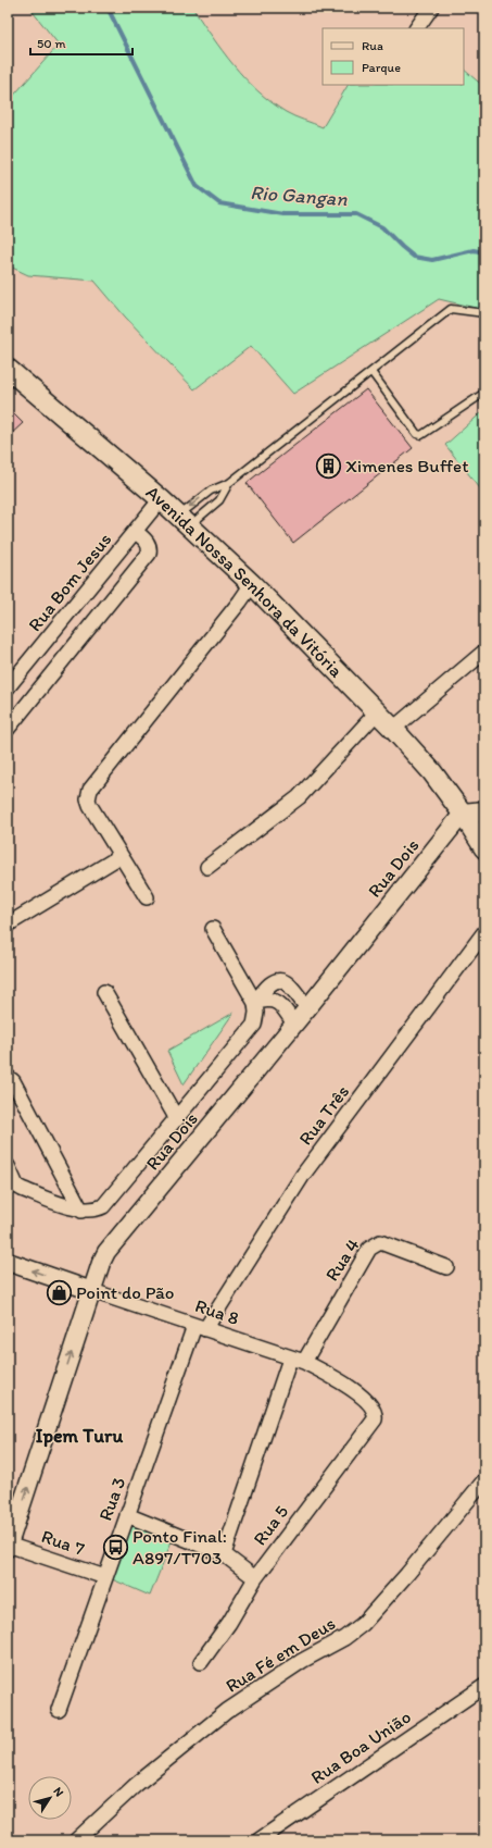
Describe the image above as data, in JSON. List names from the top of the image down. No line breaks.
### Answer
{"streets":{"main road":["Avenida Nossa Senhora da Vitória"],"street":["Rua Bom Jesus","Rua Dois","Rua Três","Rua 4","Rua 8","Rua 3","Rua 5","Rua 7","Rua Fé em Deus","Rua Boa União"]},"crossings":[["Rua Bom Jesus","Avenida Nossa Senhora da Vitória"],["Avenida Nossa Senhora da Vitória","Rua Dois"],["Rua Dois","Rua 8"],["Rua Dois","Rua 7"],["Rua Três","Rua 8"],["Rua Três","Rua 3"],["Rua 4","Rua 8"],["Rua 8","Rua 3"],["Rua 8","Rua 5"],["Rua 3","Rua 7"]],"districts":["Ipem Turu"],"water":["Rio Gangan"],"places":{"building":["Ximenes Buffet"],"shop":["Point do Pão"],"bus stop":["Ponto Final: A897/T703"]},"legend":["Rua","Parque"],"scale_bar":"50 m","north":"top right"}
